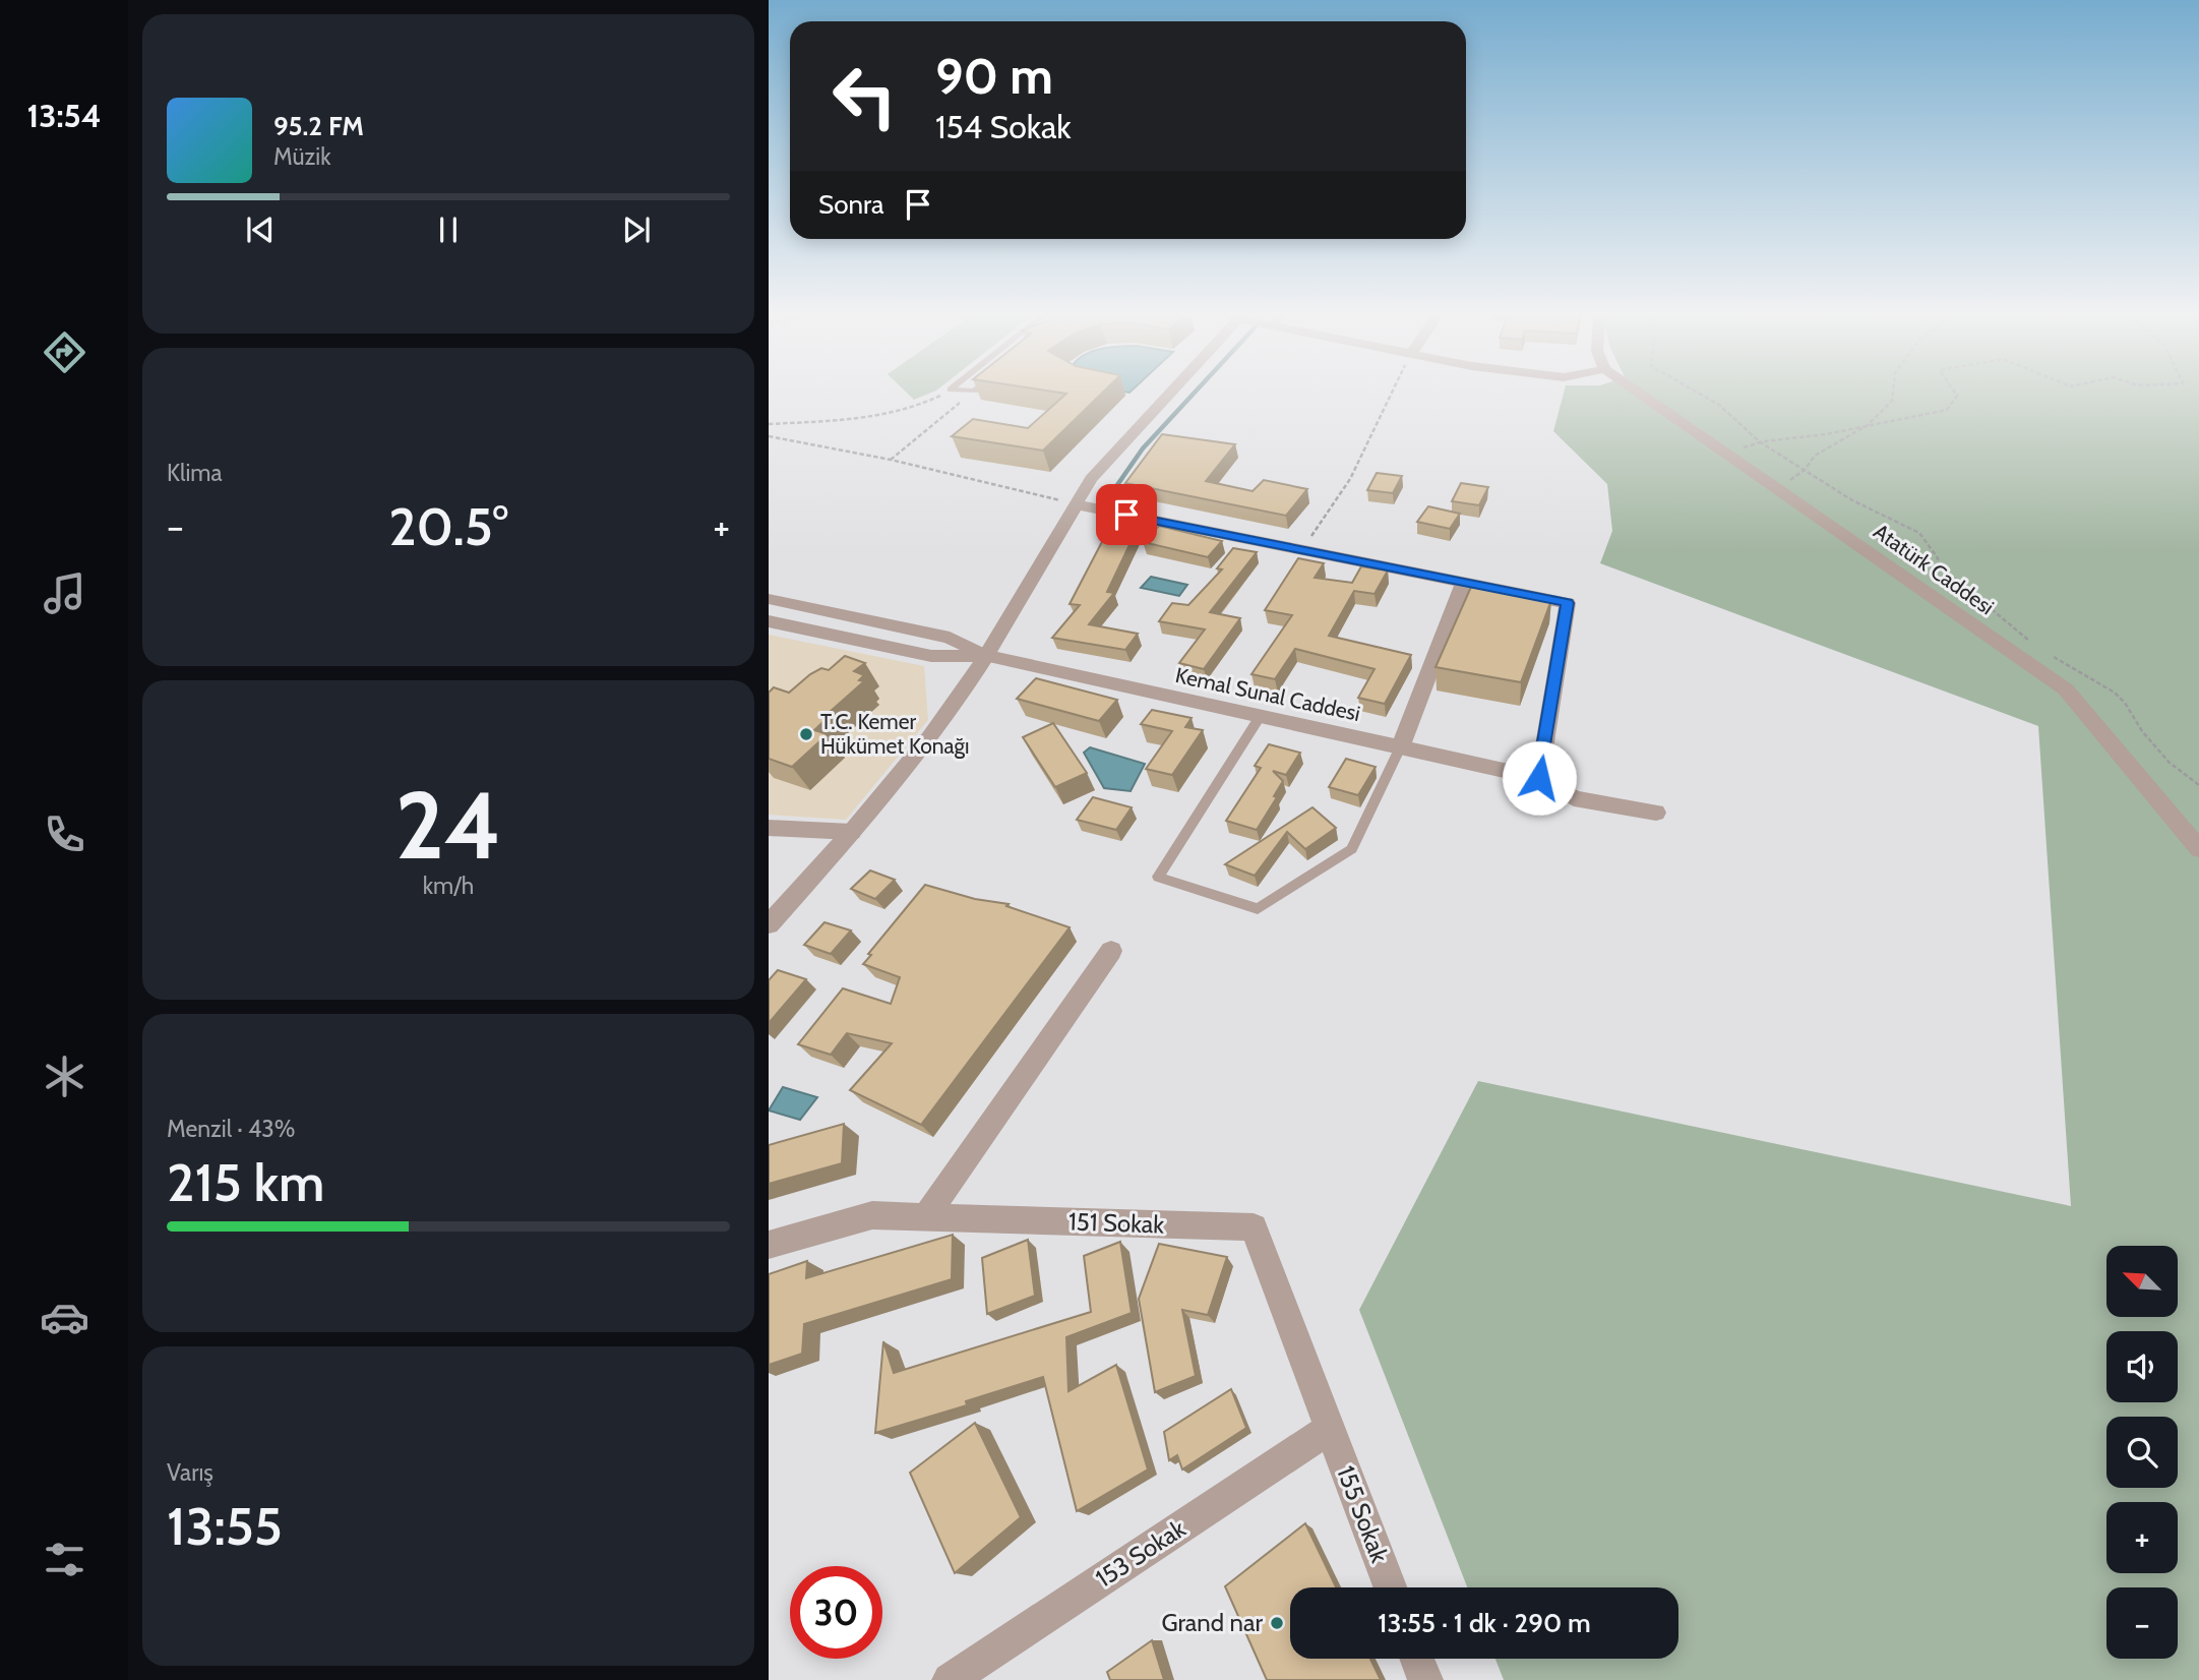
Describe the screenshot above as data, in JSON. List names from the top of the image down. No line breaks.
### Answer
{"streets":{"street":["Atatürk Caddesi","Kemal Sunal Caddesi","151 Sokak","155 Sokak","153 Sokak"]},"crossings":[["151 Sokak","155 Sokak"],["151 Sokak","153 Sokak"],["155 Sokak","153 Sokak"]],"places":["T.C. Kemer Hükümet Konağı","Grand nar"],"north":"top left","page":{"tabs":"13:54","turn":["90 m","154 Sokak"],"song":["95.2 FM","Müzik"],"then":"Sonra","tile":["Klima",["24","km/h"],["Menzil · 43%","215 km"],["Varış","13:55"]],"heat":["−","20.5°","+"],"map_buttons":["+","−"],"limit":"30","trip":"13:55 · 1 dk · 290 m"}}
